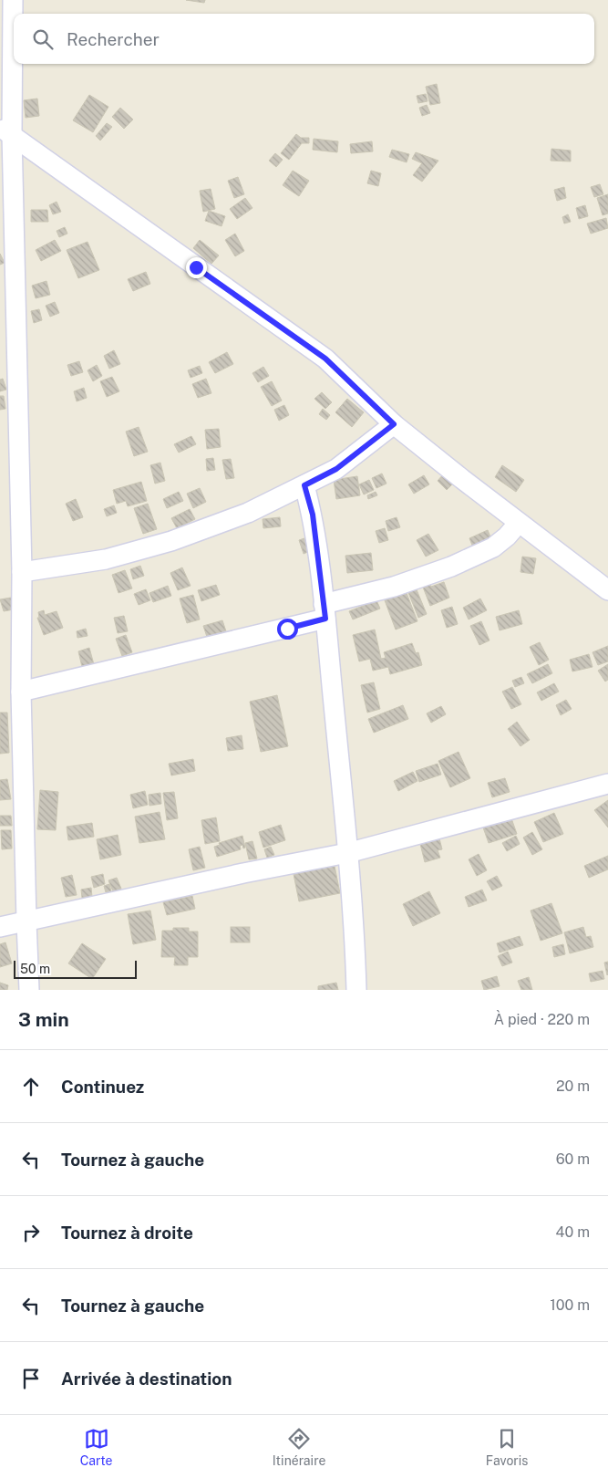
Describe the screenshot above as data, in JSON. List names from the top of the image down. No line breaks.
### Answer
{"scale_bar":"50 m","page":{"search":"Rechercher","scale":"50 m","heading":["3 min","À pied · 220 m"],"list":[["Continuez","20 m"],["Tournez à gauche","60 m"],["Tournez à droite","40 m"],["Tournez à gauche","100 m"],"Arrivée à destination"],"nav":["Carte","Itinéraire","Favoris"]}}
